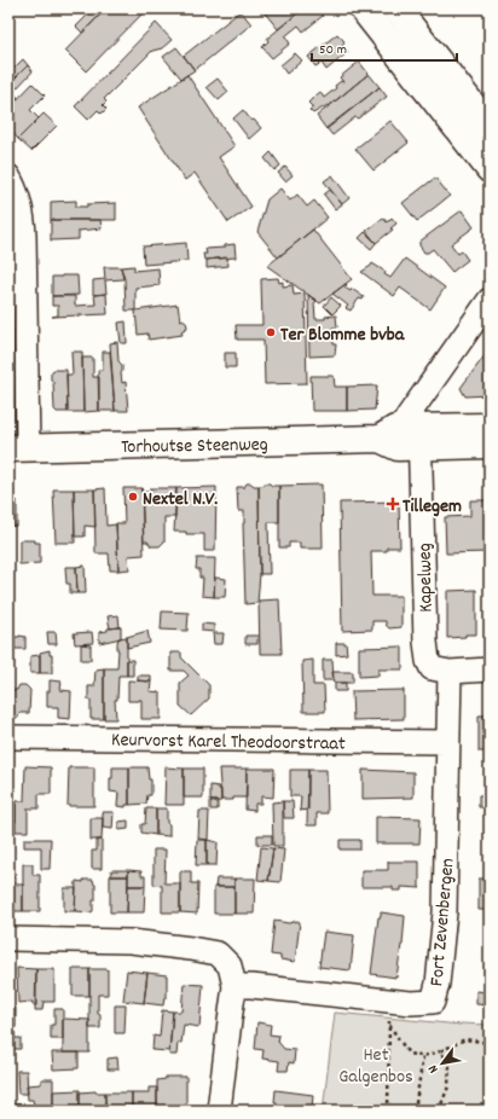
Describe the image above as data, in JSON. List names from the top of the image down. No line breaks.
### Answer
{"streets":{"main road":["Torhoutse Steenweg"],"street":["Kapelweg","Keurvorst Karel Theodoorstraat","Fort Zevenbergen"]},"crossings":[["Torhoutse Steenweg","Kapelweg"],["Kapelweg","Fort Zevenbergen"],["Keurvorst Karel Theodoorstraat","Fort Zevenbergen"]],"parks":["Het Galgenbos"],"places":{"other":["Ter Blomme bvba","Nextel N.V."],"health":["Tillegem"]},"scale_bar":"50 m","north":"bottom left"}
